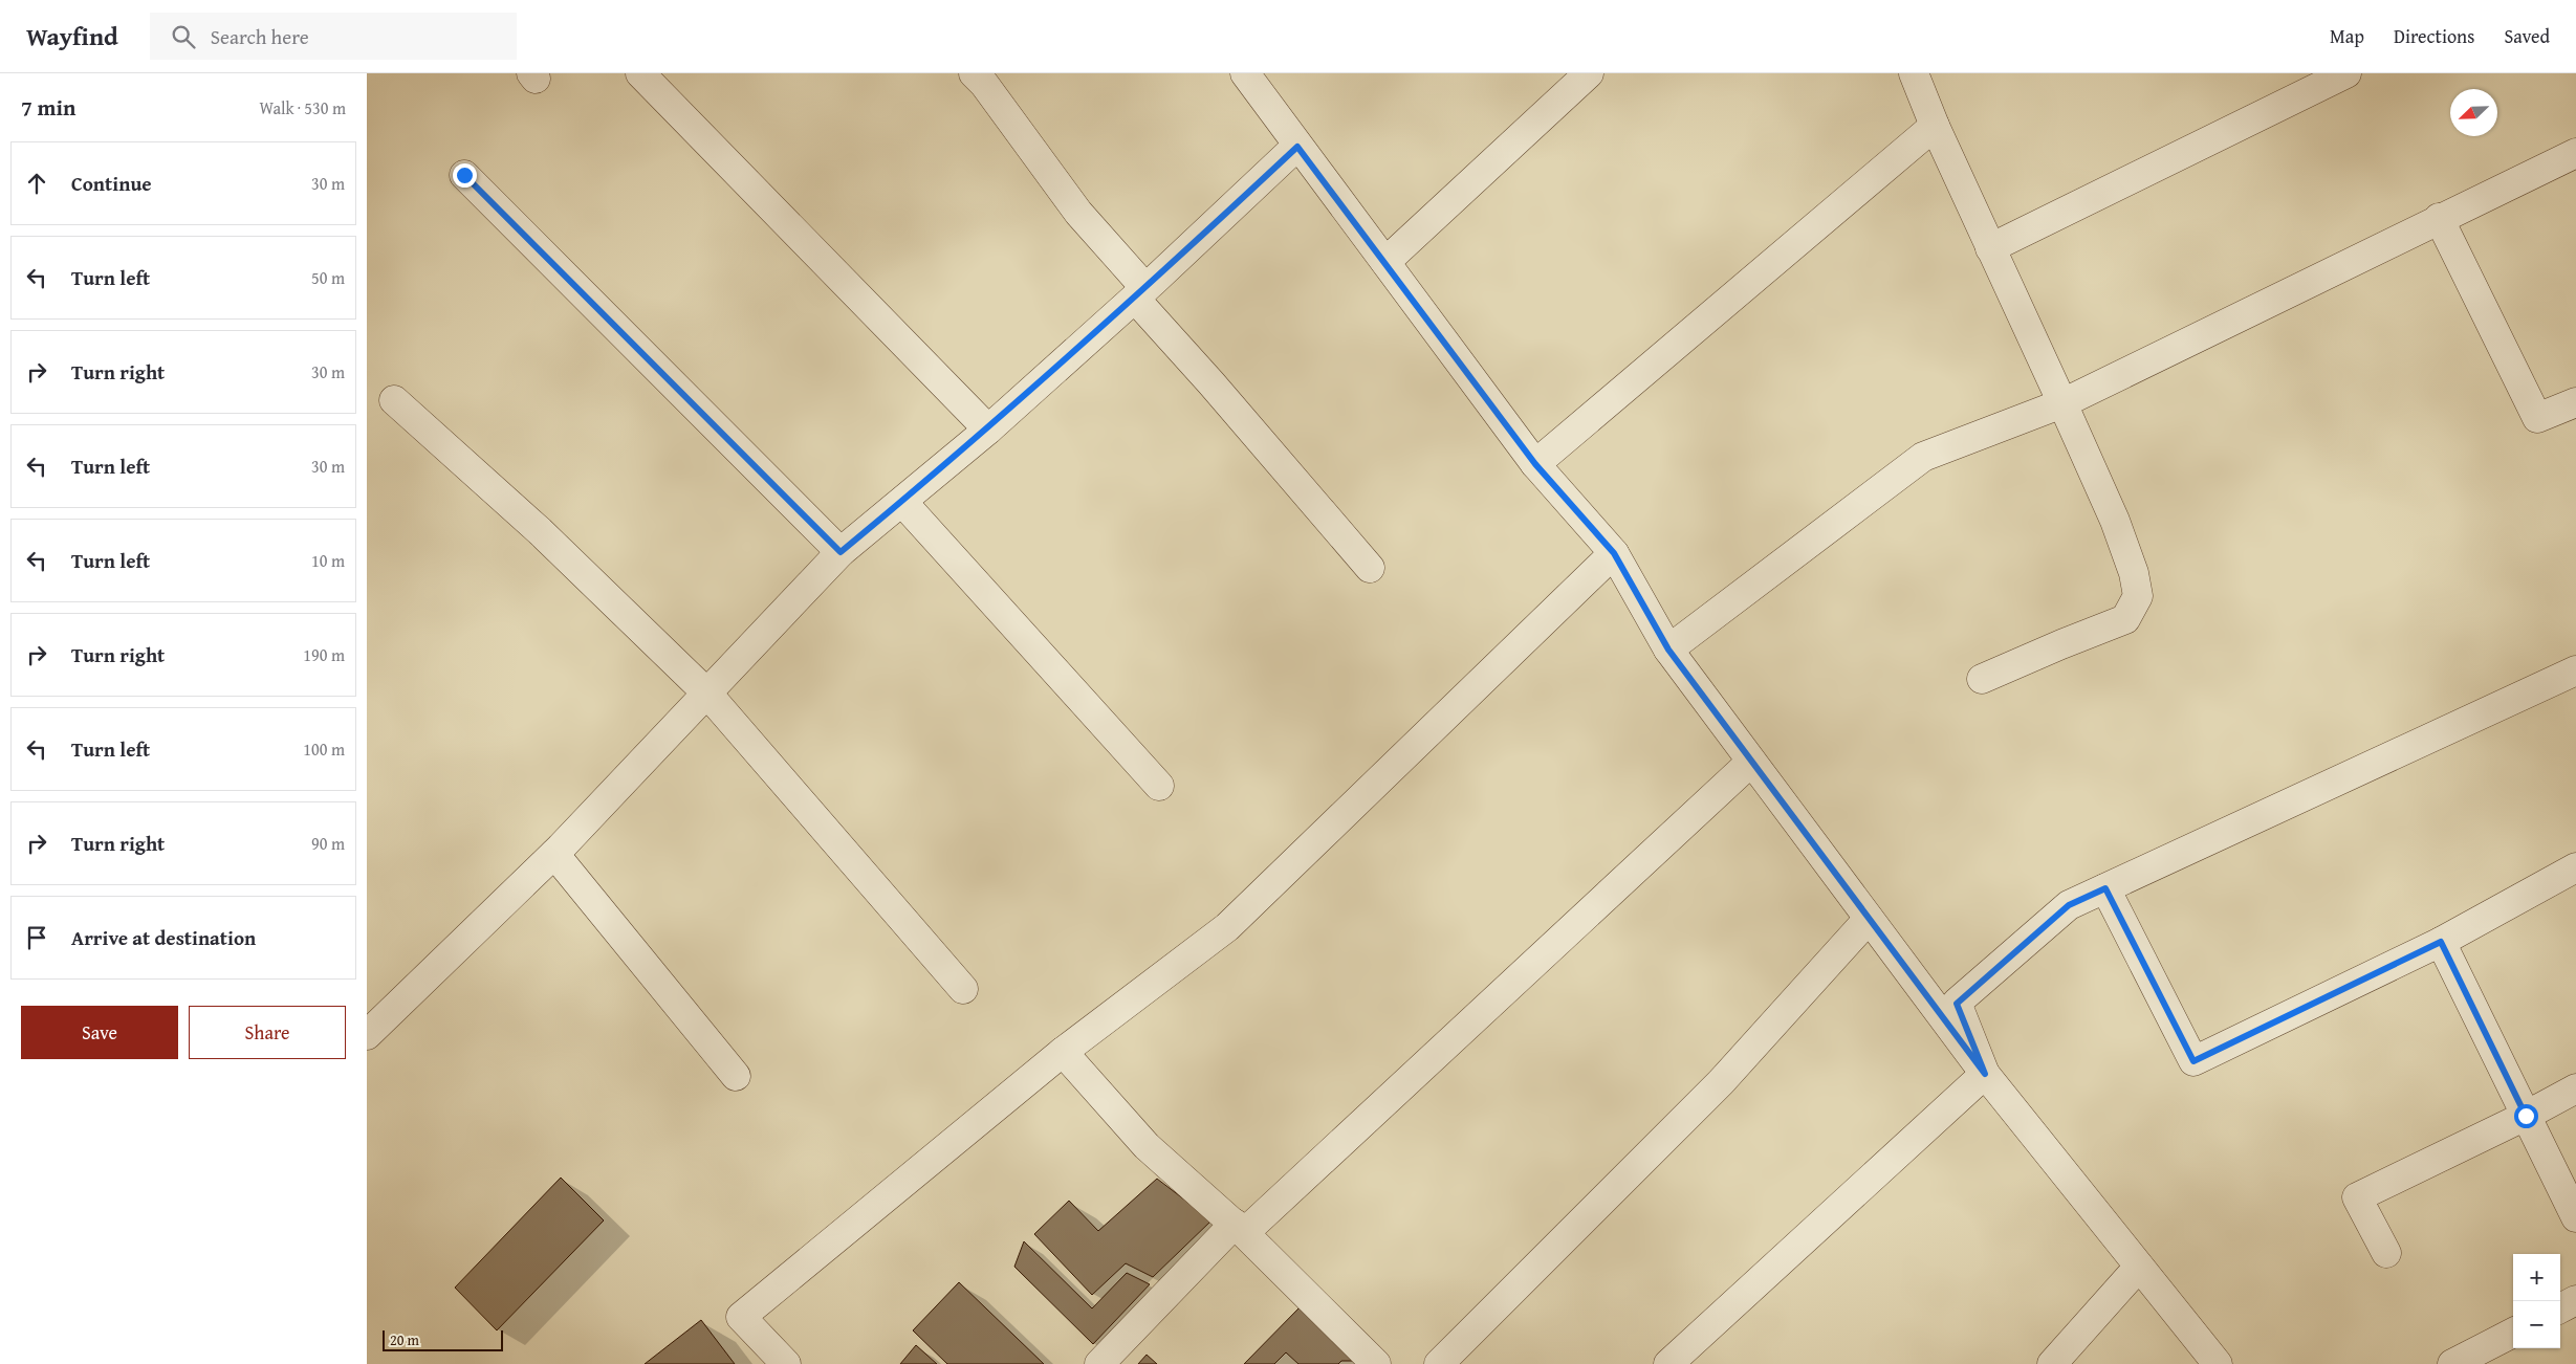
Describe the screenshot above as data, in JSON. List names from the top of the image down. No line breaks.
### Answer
{"scale_bar":"20 m","north":"bottom left","page":{"header":"Wayfind","search":"Search here","nav":["Map","Directions","Saved"],"heading":["7 min","Walk · 530 m"],"list":[["Continue","30 m"],["Turn left","50 m"],["Turn right","30 m"],["Turn left","30 m"],["Turn left","10 m"],["Turn right","190 m"],["Turn left","100 m"],["Turn right","90 m"],"Arrive at destination"],"buttons":["Save","Share"],"map_buttons":["+","−"],"scale":"20 m"}}
